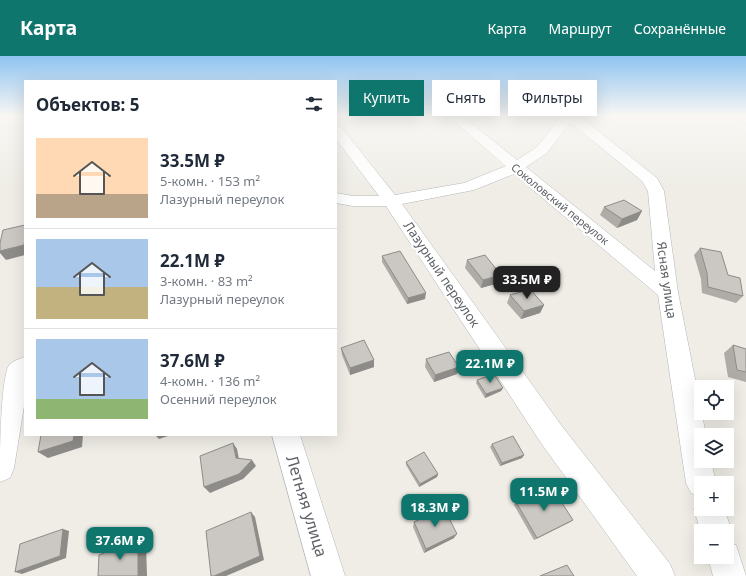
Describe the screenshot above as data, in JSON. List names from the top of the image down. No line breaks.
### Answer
{"streets":{"street":["Соколовский переулок","Лазурный переулок","Ясная улица","Летняя улица"]},"crossings":[["Соколовский переулок","Ясная улица"]],"page":{"header":"Карта","nav":["Карта","Маршрут","Сохранённые"],"chip":["Купить","Снять","Фильтры"],"heading":"Объектов: 5","list":[{"name":"33.5M ₽","note":"5-комн. · 153 m² · Лазурный переулок"},{"name":"22.1M ₽","note":"3-комн. · 83 m² · Лазурный переулок"},{"name":"37.6M ₽","note":"4-комн. · 136 m² · Осенний переулок"}],"price":["33.5M ₽","22.1M ₽","11.5M ₽","18.3M ₽","37.6M ₽"],"map_buttons":["+","−"]}}
